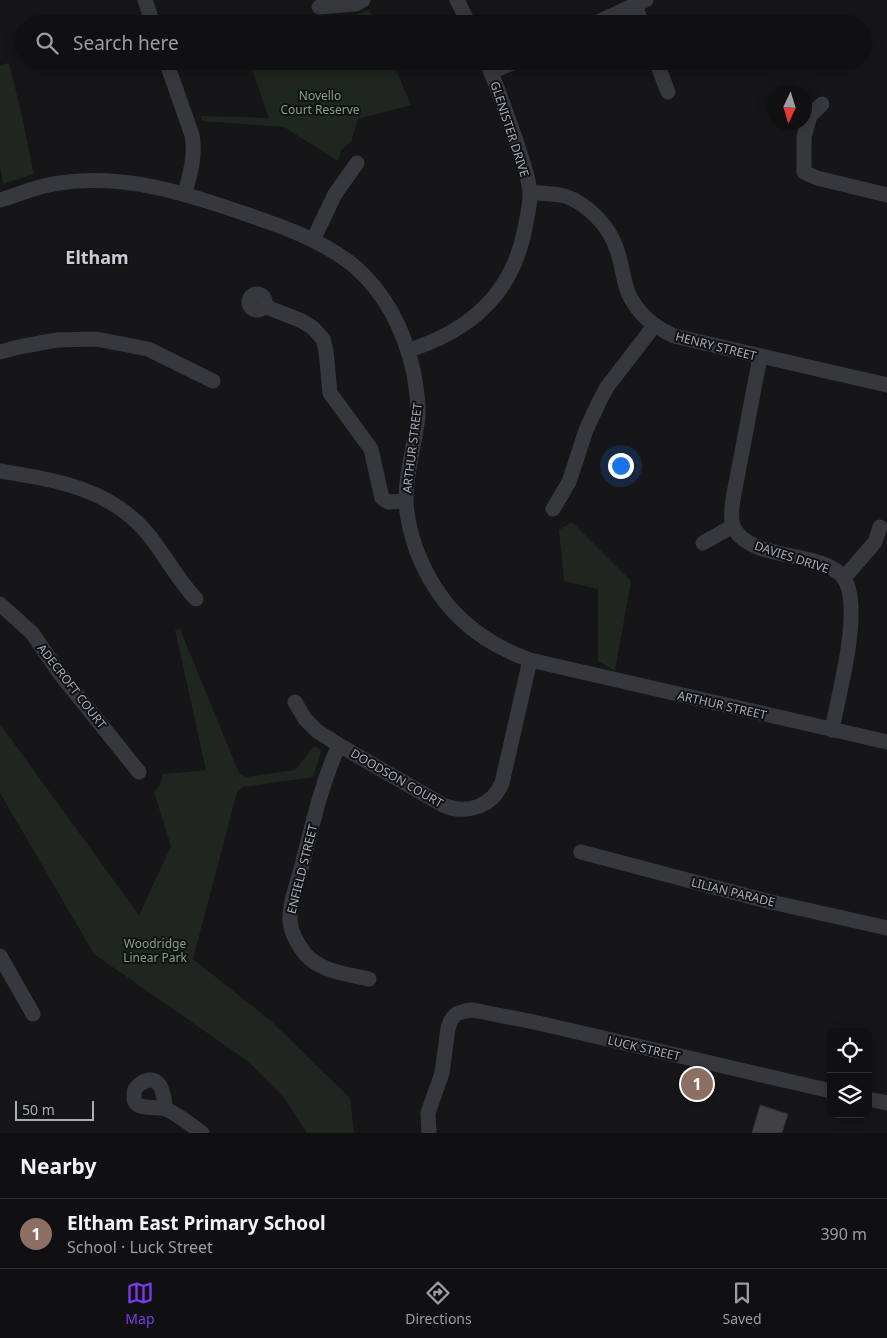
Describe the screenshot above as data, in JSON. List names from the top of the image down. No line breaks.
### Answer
{"streets":{"street":["GLENISTER DRIVE","HENRY STREET","ARTHUR STREET","DAVIES DRIVE","ADECROFT COURT","DOODSON COURT","ENFIELD STREET","LILIAN PARADE","LUCK STREET"]},"crossings":[["GLENISTER DRIVE","HENRY STREET"],["GLENISTER DRIVE","ARTHUR STREET"],["ARTHUR STREET","DAVIES DRIVE"],["ARTHUR STREET","DOODSON COURT"],["DOODSON COURT","ENFIELD STREET"]],"districts":["Eltham"],"parks":["Novello Court Reserve","Woodridge Linear Park"],"scale_bar":"50 m","north":"bottom","page":{"search":"Search here","pins":"1","scale":"50 m","heading":"Nearby","list":[{"mark":"1","name":"Eltham East Primary School","note":"School · Luck Street","value":"390 m"}],"nav":["Map","Directions","Saved"]}}
